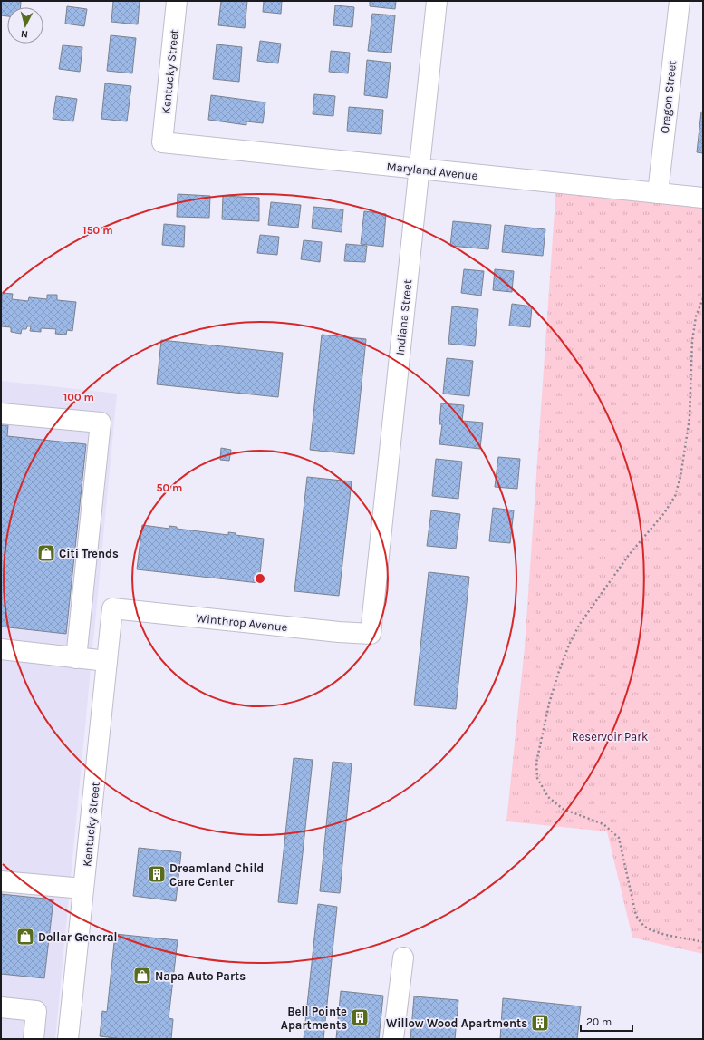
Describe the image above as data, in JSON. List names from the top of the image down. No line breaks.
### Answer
{"streets":{"street":["Kentucky Street","Oregon Street","Maryland Avenue","Indiana Street","Winthrop Avenue"]},"crossings":[["Kentucky Street","Maryland Avenue"],["Kentucky Street","Winthrop Avenue"],["Oregon Street","Maryland Avenue"],["Maryland Avenue","Indiana Street"],["Indiana Street","Winthrop Avenue"]],"parks":["Reservoir Park"],"places":{"shop":["Citi Trends","Dollar General","Napa Auto Parts"],"building":["Dreamland Child Care Center","Bell Pointe Apartments","Willow Wood Apartments"]},"scale_bar":"20 m","north":"bottom","rings":["150 m","100 m","50 m"]}
